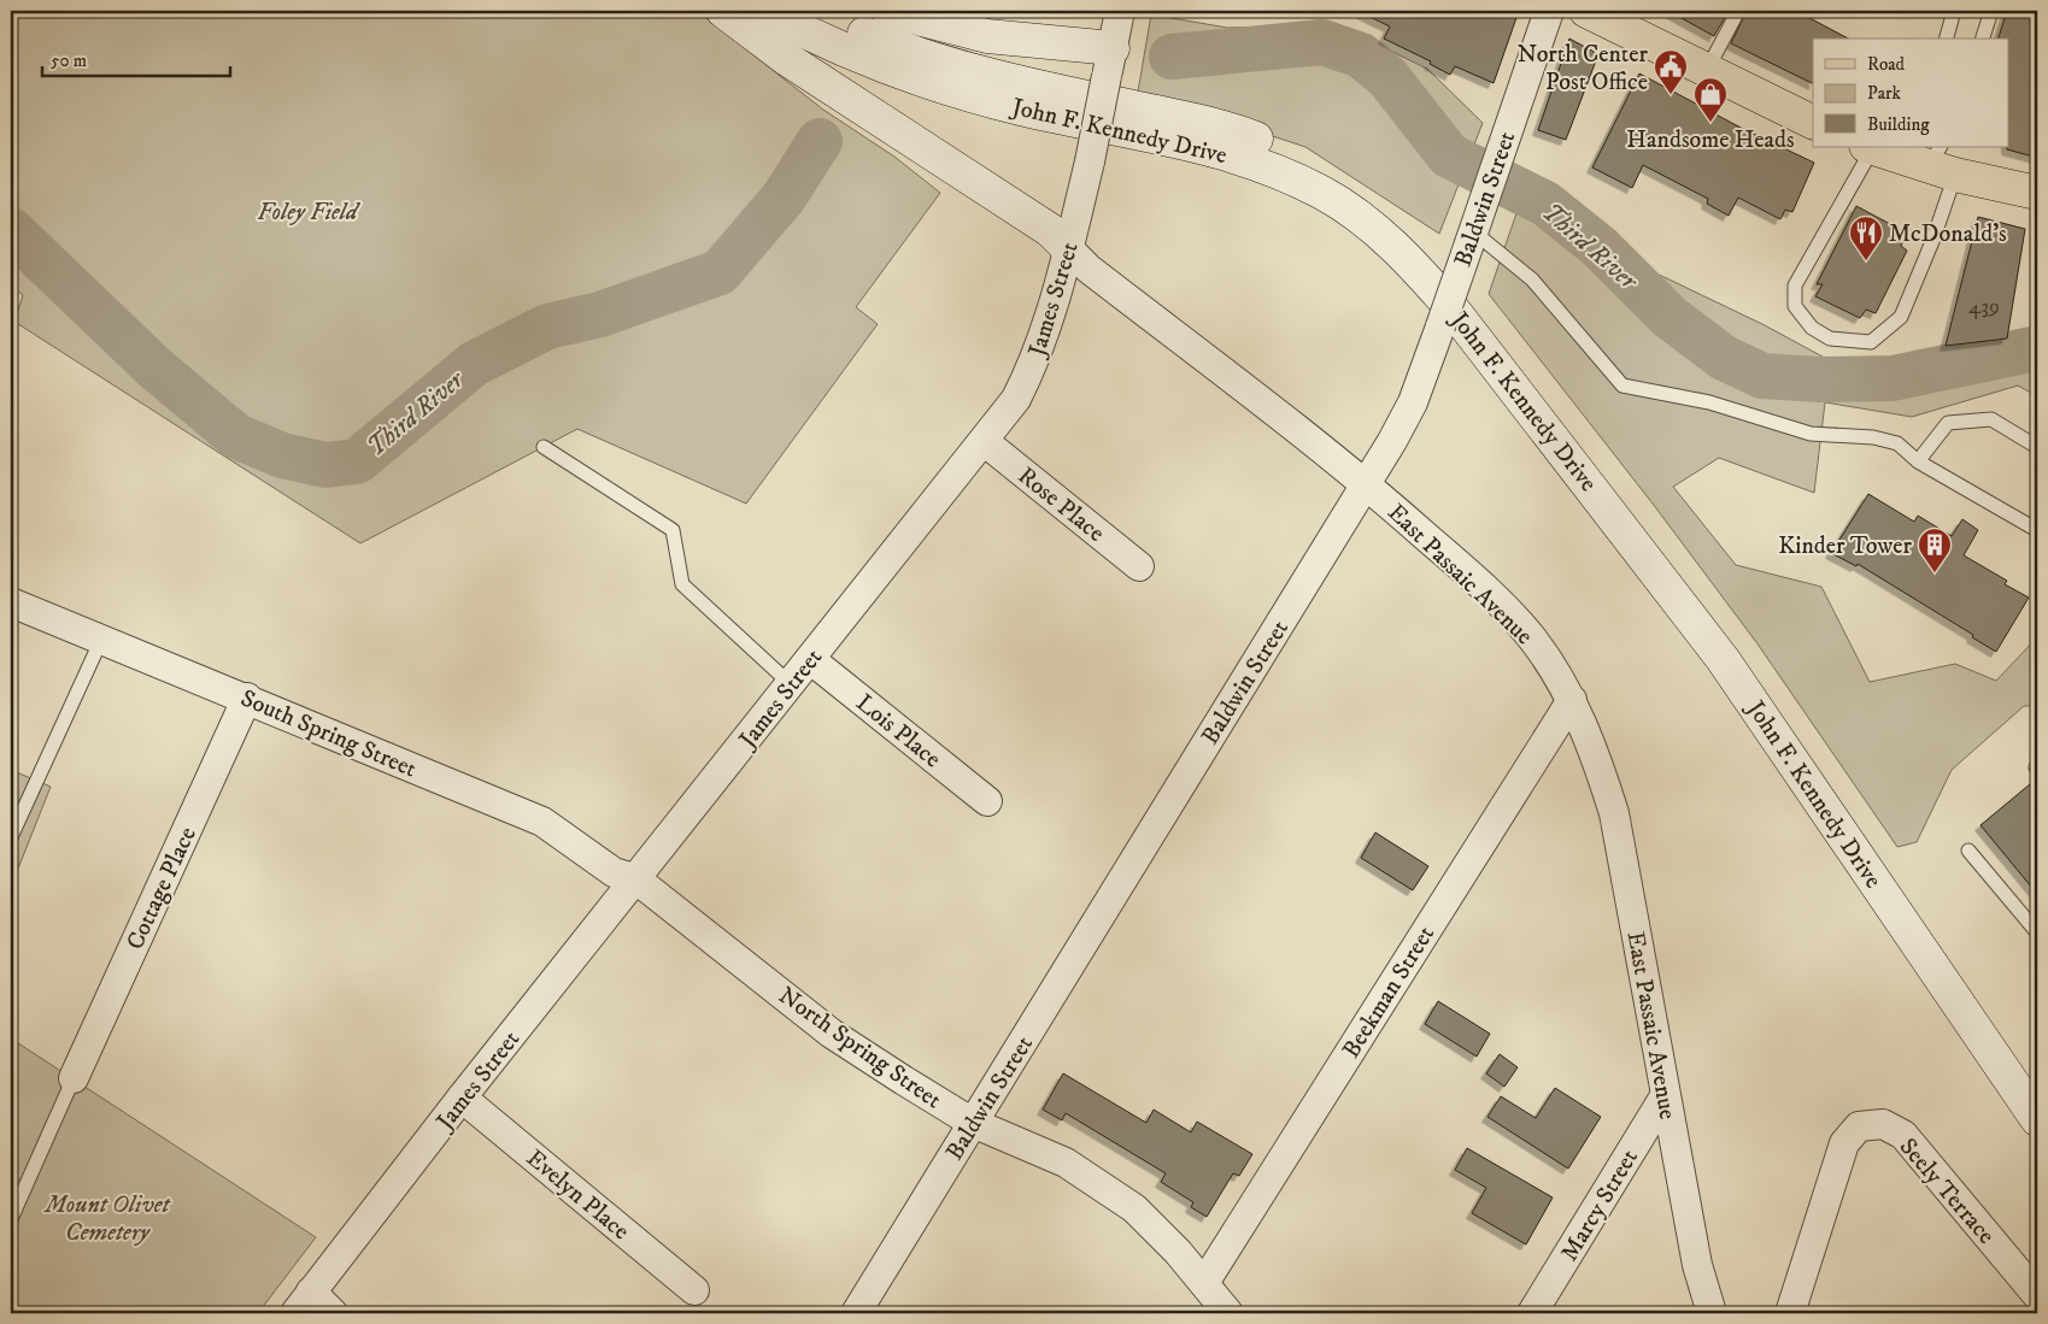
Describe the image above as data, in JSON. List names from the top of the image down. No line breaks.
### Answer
{"streets":{"main road":["John F. Kennedy Drive"],"street":["Baldwin Street","James Street","Rose Place","East Passaic Avenue","Lois Place","South Spring Street","Cottage Place","Beekman Street","North Spring Street","Seely Terrace","Evelyn Place","Marcy Street"]},"crossings":[["Baldwin Street","East Passaic Avenue"],["Baldwin Street","North Spring Street"],["James Street","Rose Place"],["James Street","East Passaic Avenue"],["James Street","Lois Place"],["James Street","South Spring Street"],["James Street","North Spring Street"],["James Street","Evelyn Place"],["East Passaic Avenue","Beekman Street"],["East Passaic Avenue","Marcy Street"],["South Spring Street","Cottage Place"],["South Spring Street","North Spring Street"],["Beekman Street","North Spring Street"]],"water":["Third River"],"parks":["Foley Field","Mount Olivet Cemetery"],"places":{"public building":["North Center Post Office"],"shop":["Handsome Heads"],"restaurant":["McDonald's"],"building":["Kinder Tower"]},"house_numbers":["439"],"legend":["Road","Park","Building"],"scale_bar":"50 m"}
